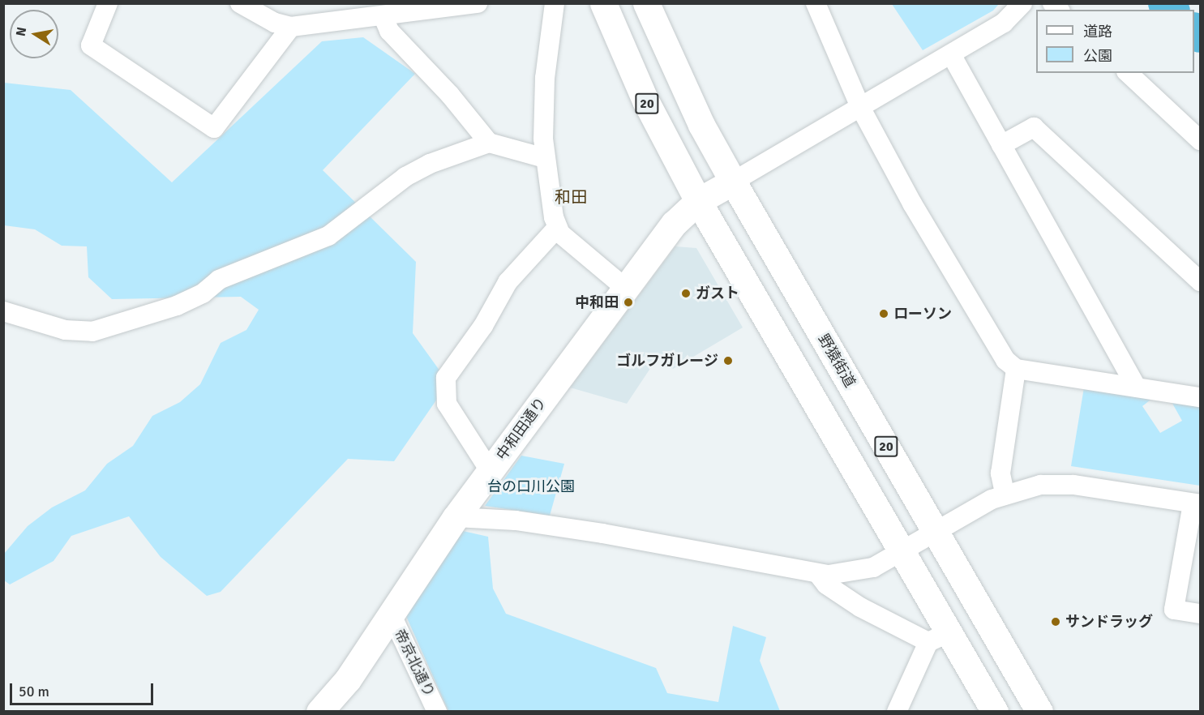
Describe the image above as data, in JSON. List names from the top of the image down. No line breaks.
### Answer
{"streets":{"main road":["20","野猿街道","中和田通り"],"street":["帝京北通り"]},"crossings":[["20","中和田通り"],["野猿街道","中和田通り"],["中和田通り","帝京北通り"]],"districts":["和田"],"parks":["台の口川公園"],"places":["ガスト","中和田","ローソン","ゴルフガレージ","サンドラッグ"],"legend":["道路","公園"],"scale_bar":"50 m","north":"left"}
